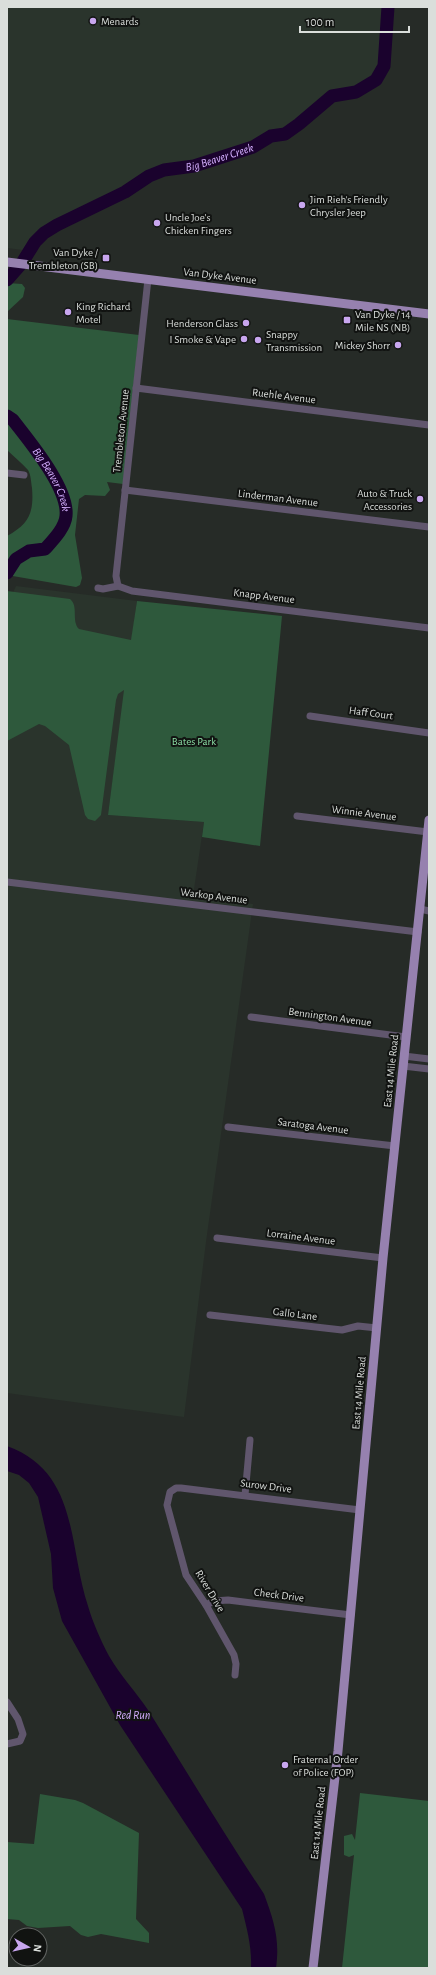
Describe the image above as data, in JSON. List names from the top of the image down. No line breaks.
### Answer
{"streets":{"main road":["Van Dyke Avenue","East 14 Mile Road"],"street":["Ruehle Avenue","Trembleton Avenue","Linderman Avenue","Knapp Avenue","Haff Court","Winnie Avenue","Warkop Avenue","Bennington Avenue","Saratoga Avenue","Lorraine Avenue","Gallo Lane","Surow Drive","River Drive","Check Drive"]},"crossings":[["Van Dyke Avenue","Trembleton Avenue"],["Ruehle Avenue","Trembleton Avenue"],["Trembleton Avenue","Linderman Avenue"],["Trembleton Avenue","Knapp Avenue"],["Winnie Avenue","East 14 Mile Road"],["Warkop Avenue","East 14 Mile Road"],["Bennington Avenue","East 14 Mile Road"],["East 14 Mile Road","Saratoga Avenue"],["East 14 Mile Road","Lorraine Avenue"],["East 14 Mile Road","Gallo Lane"],["East 14 Mile Road","Surow Drive"],["East 14 Mile Road","Check Drive"],["Surow Drive","River Drive"],["River Drive","Check Drive"]],"water":["Big Beaver Creek","Red Run"],"parks":["Bates Park"],"places":{"other":["Menards","Jim Rieh's Friendly Chrysler Jeep","Uncle Joe’s Chicken Fingers","King Richard Motel","Henderson Glass","I Smoke & Vape","Snappy Transmission","Mickey Shorr","Auto & Truck Accessories","Fraternal Order of Police (FOP)"],"transit":["Van Dyke / Trembleton (SB)","Van Dyke / 14 Mile NS (NB)"]},"scale_bar":"100 m","north":"right"}
